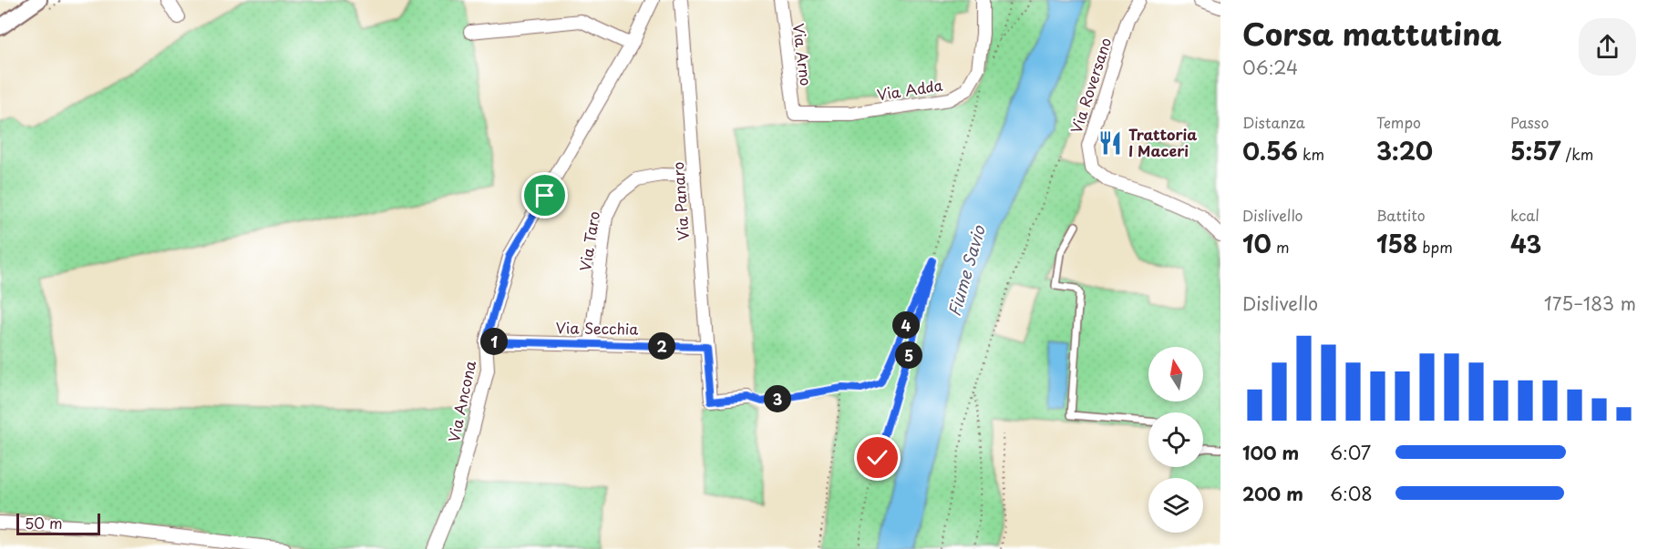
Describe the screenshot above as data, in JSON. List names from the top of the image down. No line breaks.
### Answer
{"streets":{"street":["Via Arno","Via Roversano","Via Adda","Via Panaro","Via Taro","Via Secchia","Via Ancona"]},"crossings":[["Via Arno","Via Adda"],["Via Panaro","Via Taro"],["Via Panaro","Via Secchia"],["Via Taro","Via Secchia"],["Via Secchia","Via Ancona"]],"water":["Fiume Savio"],"places":{"restaurant":["Trattoria I Maceri"]},"scale_bar":"50 m","north":"top","page":{"heading":["Corsa mattutina","06:24"],"stats":[["Distanza","0.56 km"],["Tempo","3:20"],["Passo","5:57 /km"],["Dislivello","10 m"],["Battito","158 bpm"],["kcal","43"]],"chart":["Dislivello","175–183 m"],"pins":["4","1","2","5","3"],"list":[{"name":"100 m","note":"6:07"},{"name":"200 m","note":"6:08"}],"scale":"50 m"}}
